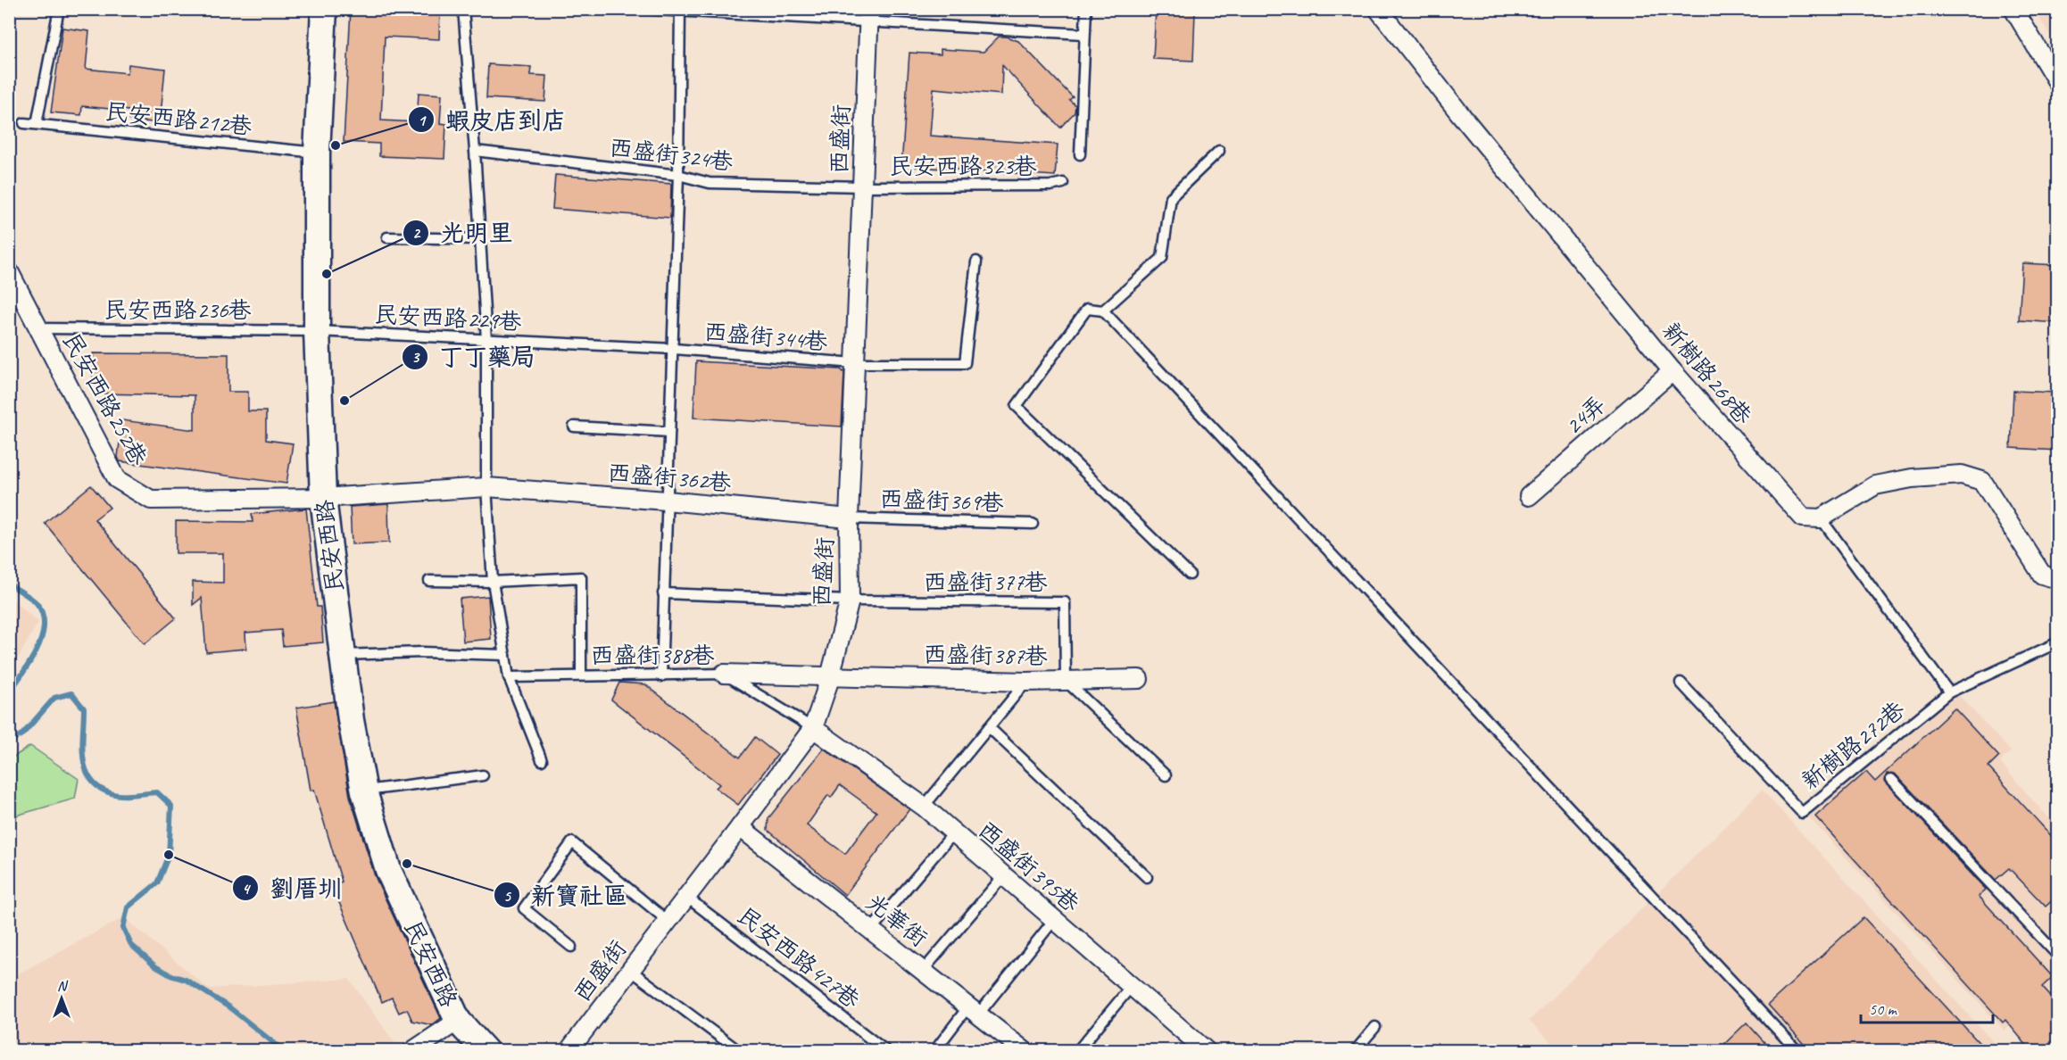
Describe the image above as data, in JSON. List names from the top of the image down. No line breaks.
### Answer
{"streets":{"street":["西盛街","新樹路268巷","民安西路252巷","24弄","西盛街362巷","民安西路","西盛街387巷","西盛街395巷","光華街"],"lane":["民安西路212巷","西盛街324巷","民安西路323巷","民安西路236巷","民安西路229巷","西盛街344巷","西盛街369巷","西盛街377巷","西盛街388巷","新樹路272巷","民安西路427巷"]},"crossings":[["民安西路212巷","民安西路"],["西盛街","西盛街324巷"],["西盛街","民安西路323巷"],["西盛街","西盛街344巷"],["西盛街","西盛街362巷"],["西盛街","西盛街369巷"],["西盛街","西盛街377巷"],["西盛街","西盛街388巷"],["西盛街","西盛街387巷"],["西盛街","西盛街395巷"],["西盛街","光華街"],["西盛街","民安西路427巷"],["西盛街324巷","民安西路323巷"],["民安西路236巷","民安西路229巷"],["民安西路236巷","民安西路252巷"],["民安西路236巷","民安西路"],["民安西路229巷","西盛街344巷"],["民安西路229巷","民安西路"],["新樹路268巷","24弄"],["民安西路252巷","西盛街362巷"],["民安西路252巷","民安西路"],["西盛街362巷","西盛街369巷"],["西盛街377巷","西盛街387巷"],["西盛街388巷","西盛街387巷"],["西盛街388巷","西盛街395巷"]],"places":["蝦皮店到店","光明里","丁丁藥局","劉厝圳","新寶社區"],"scale_bar":"50 m","north":"top"}
